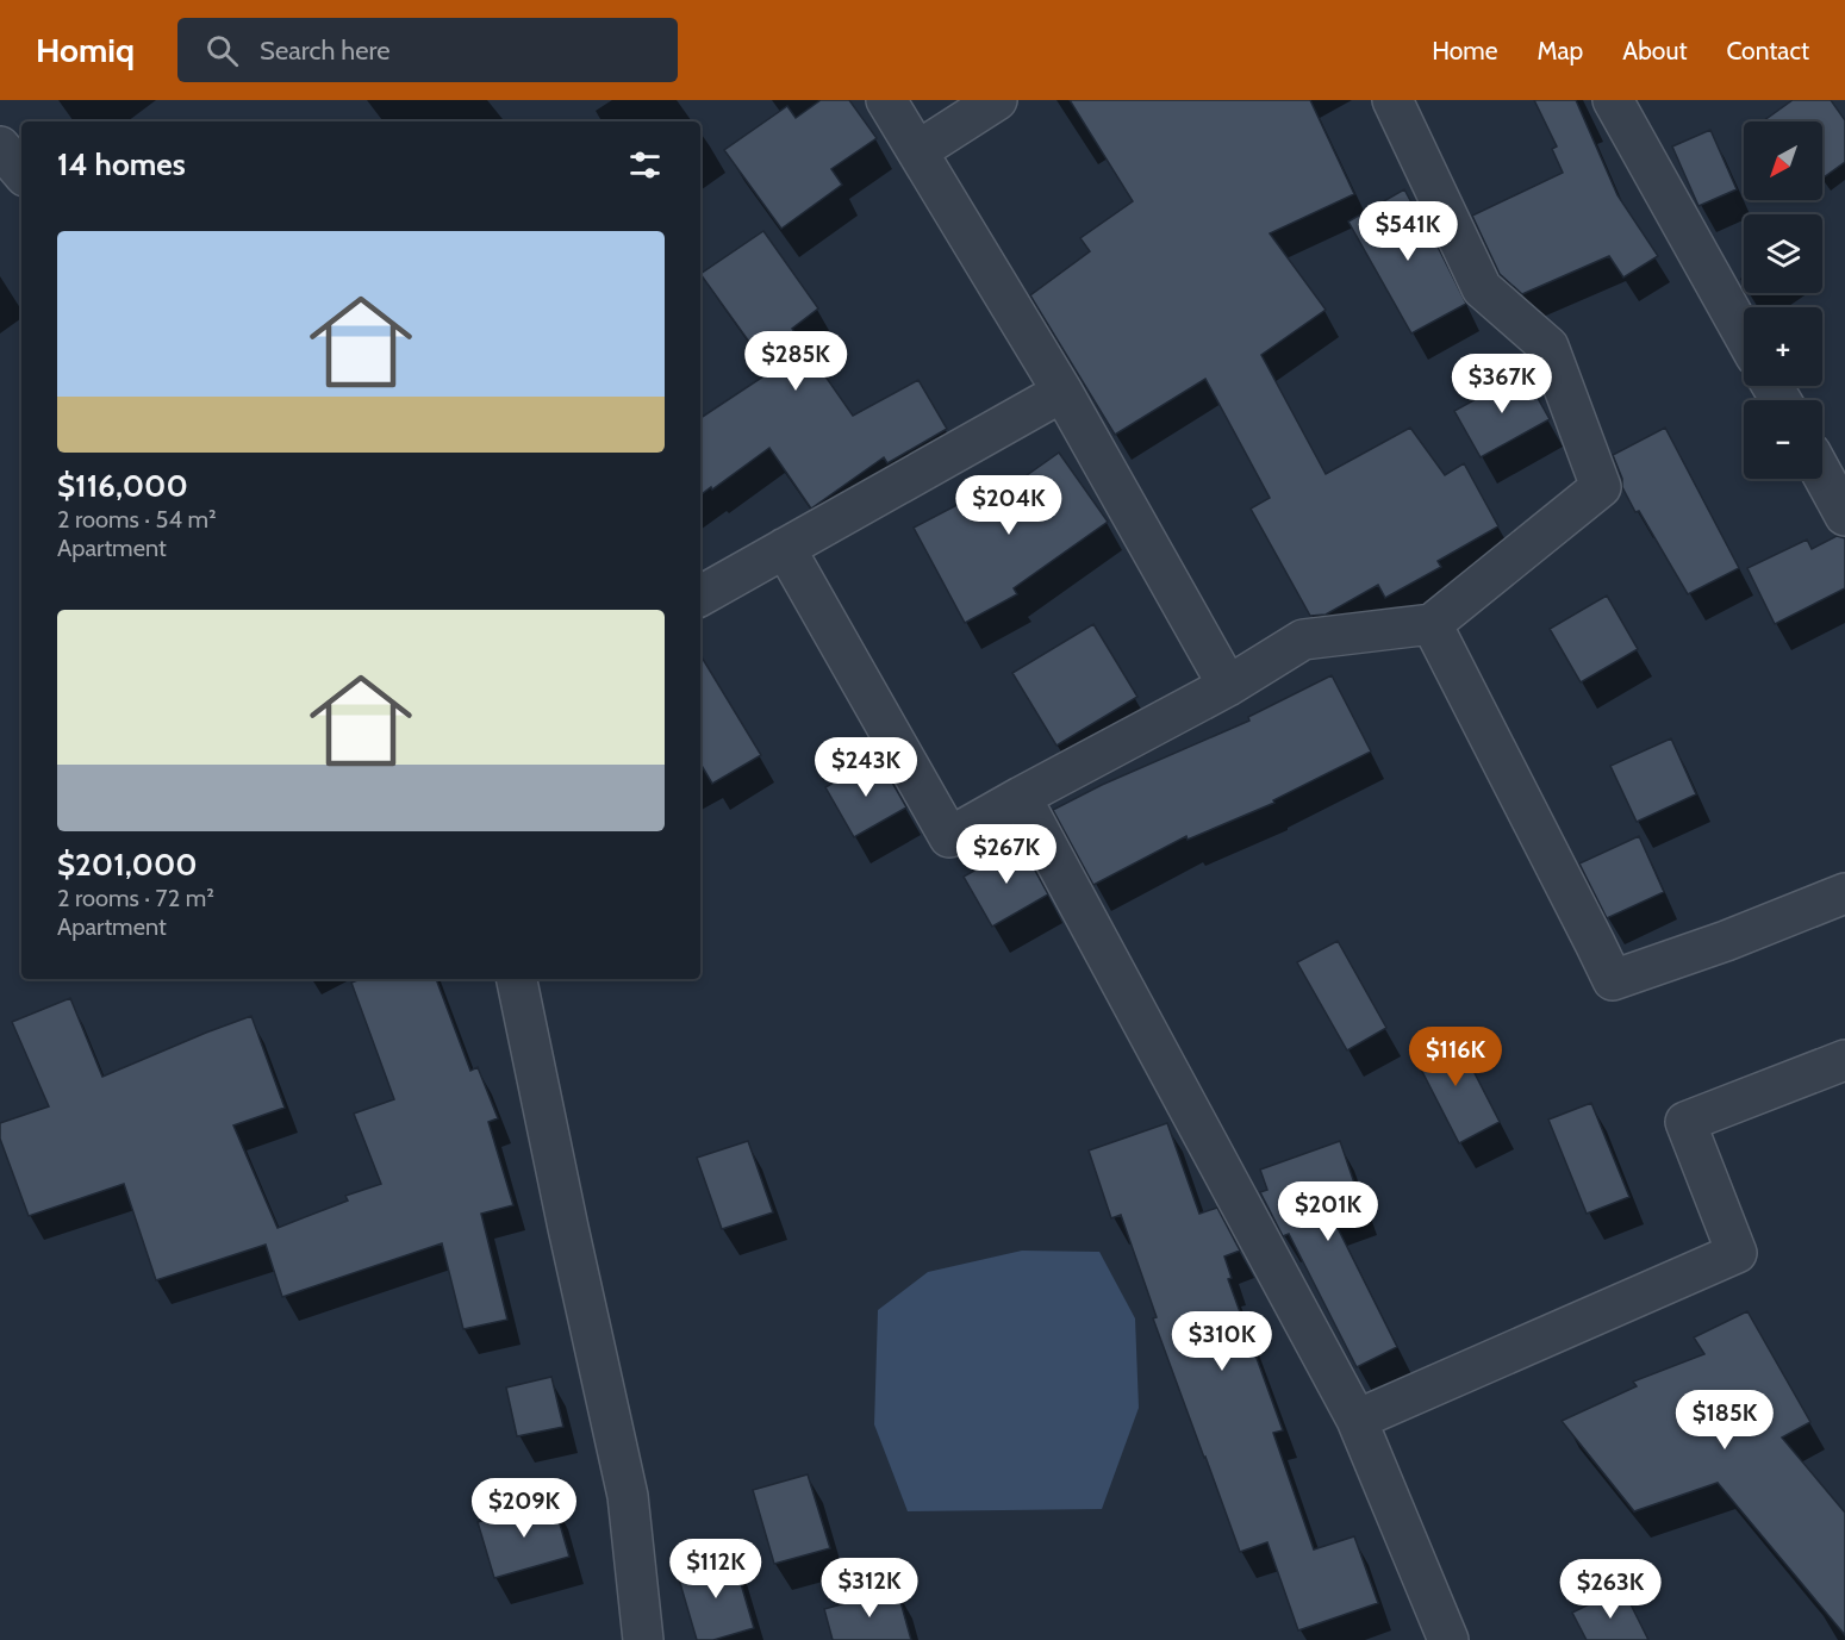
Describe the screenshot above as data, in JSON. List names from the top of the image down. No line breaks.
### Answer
{"north":"bottom left","page":{"header":"Homiq","search":"Search here","nav":["Home","Map","About","Contact"],"map_buttons":["+","−"],"heading":"14 homes","price":["$541K","$285K","$367K","$204K","$243K","$267K","$116K","$201K","$310K","$185K","$209K","$112K","$312K","$263K"],"list":[{"name":"$116,000","note":"2 rooms · 54 m² · Apartment"},{"name":"$201,000","note":"2 rooms · 72 m² · Apartment"}]}}
